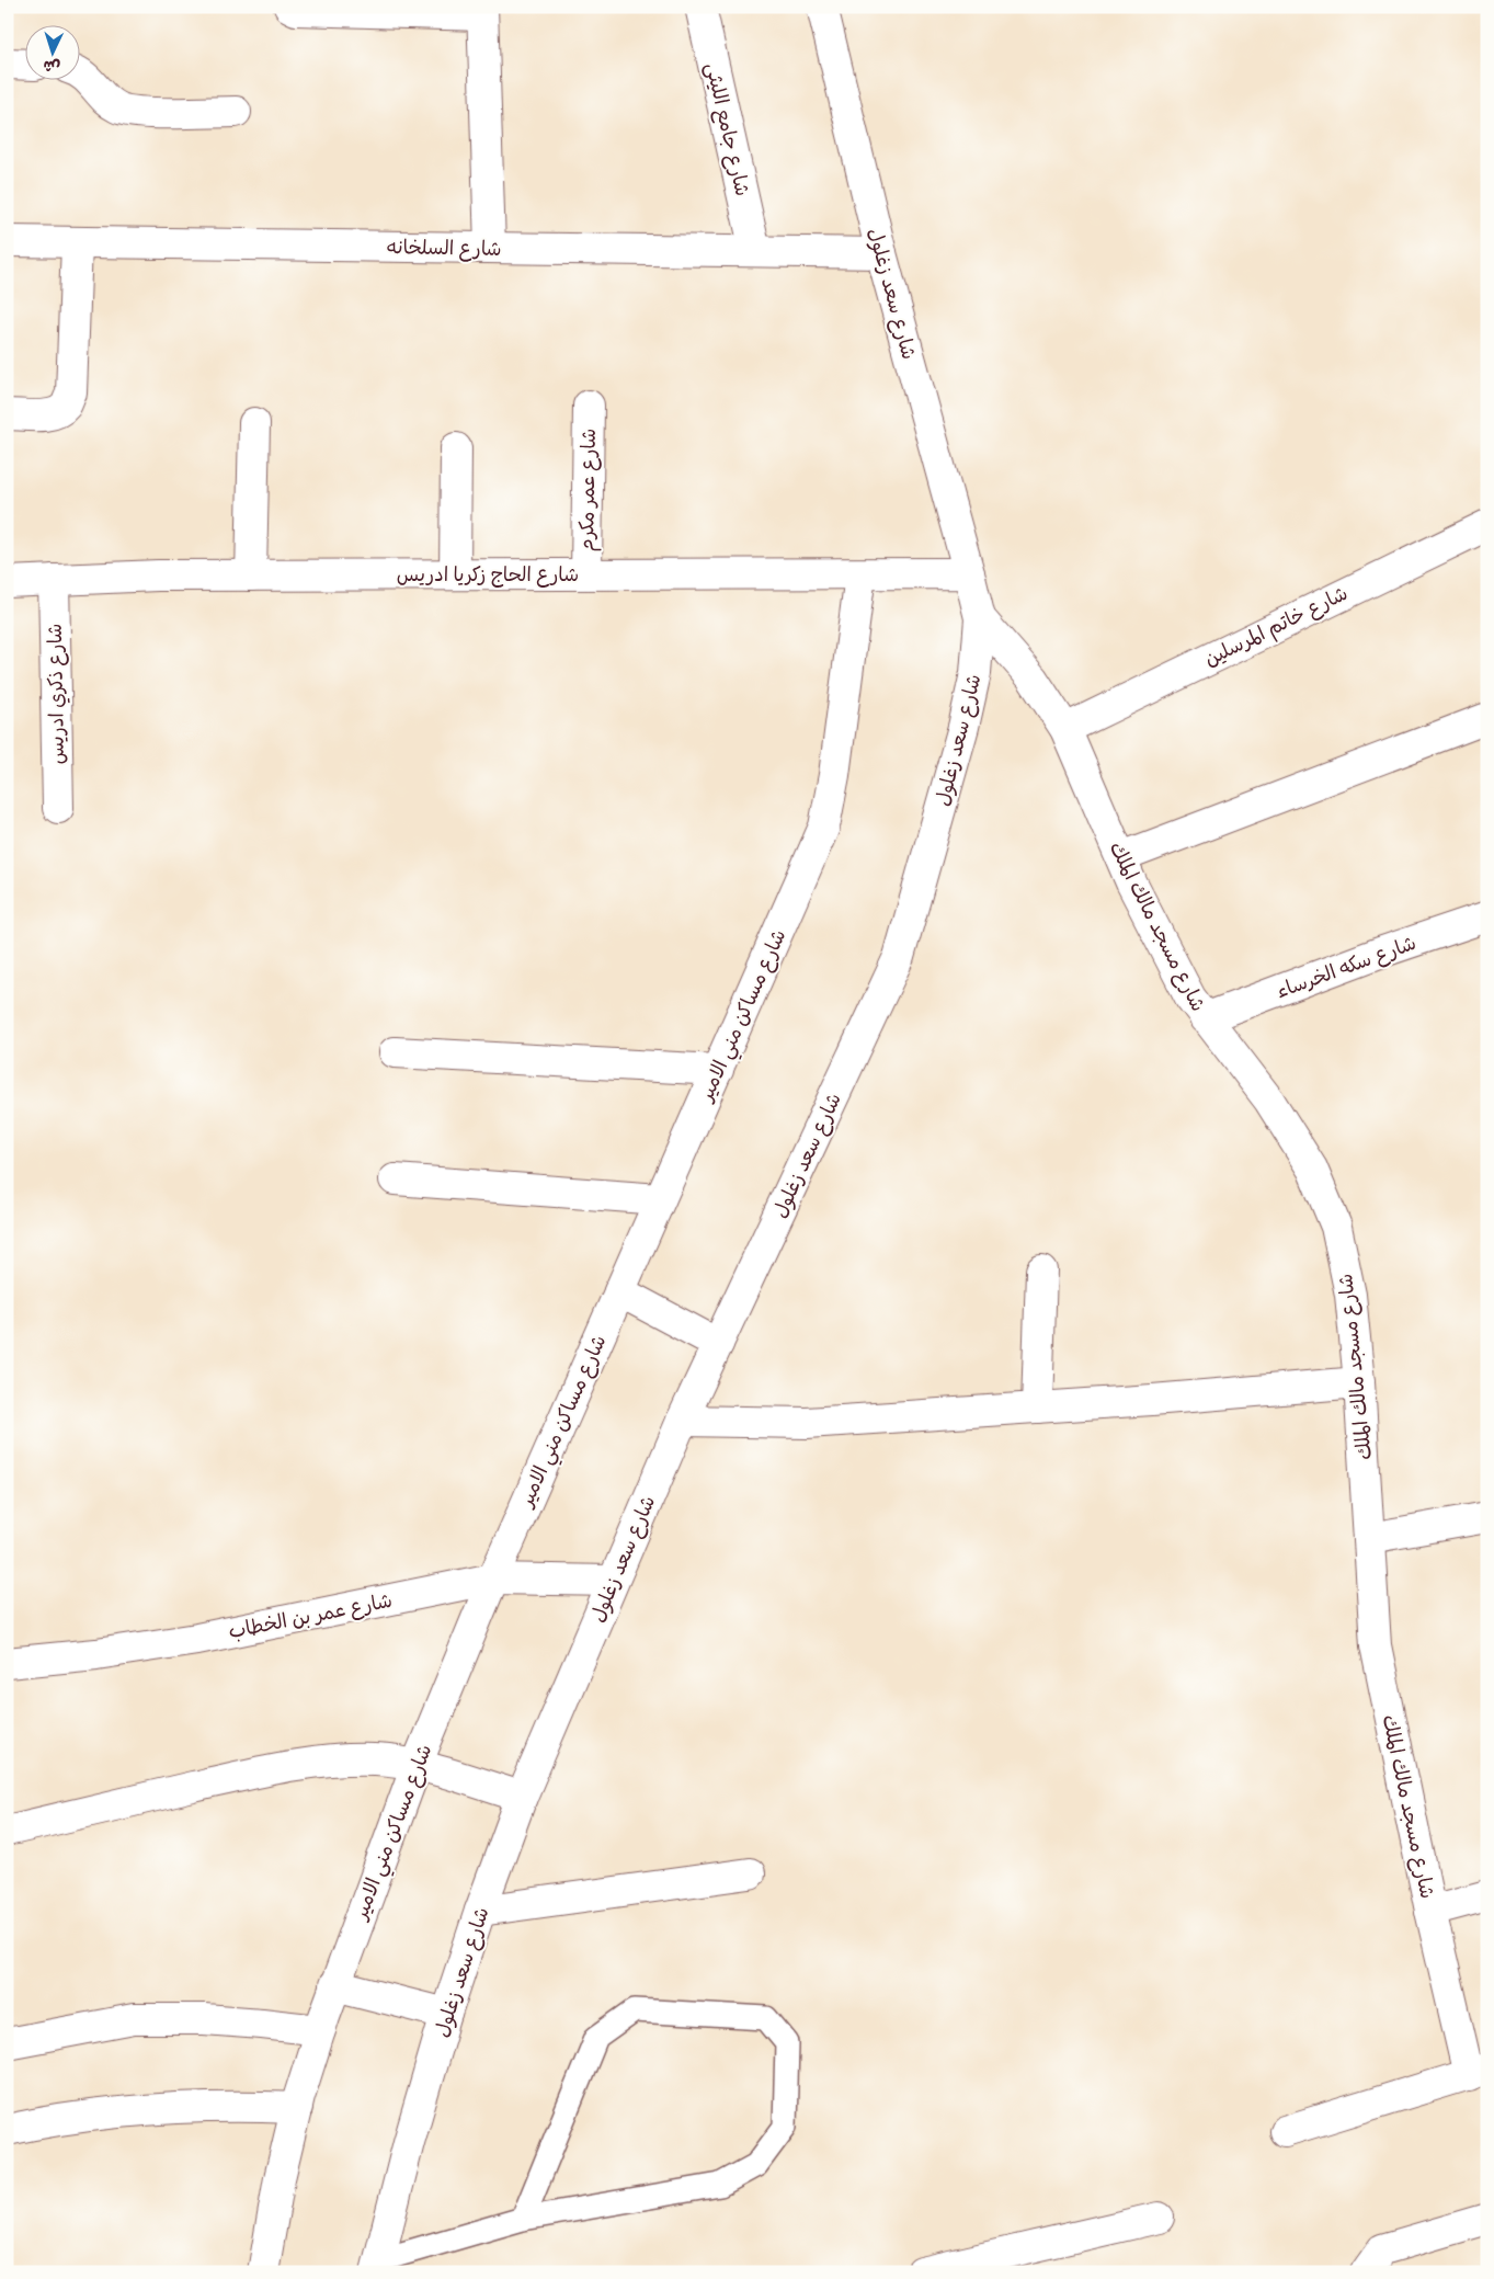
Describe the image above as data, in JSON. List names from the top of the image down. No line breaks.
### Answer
{"streets":{"street":["شارع جامع الليثى","شارع السلخانه","شارع سعد زغلول","شارع عمر مكرم","شارع الحاج زكريا ادريس","شارع خاتم المرسلين","شارع ذكري ادريس","شارع مسجد مالك الملك","شارع سكه الخرساء","شارع مساكن مني الامير","شارع عمر بن الخطاب"]},"crossings":[["شارع جامع الليثى","شارع السلخانه"],["شارع السلخانه","شارع سعد زغلول"],["شارع سعد زغلول","شارع الحاج زكريا ادريس"],["شارع سعد زغلول","شارع مسجد مالك الملك"],["شارع سعد زغلول","شارع عمر بن الخطاب"],["شارع عمر مكرم","شارع الحاج زكريا ادريس"],["شارع الحاج زكريا ادريس","شارع ذكري ادريس"],["شارع الحاج زكريا ادريس","شارع مساكن مني الامير"],["شارع خاتم المرسلين","شارع مسجد مالك الملك"],["شارع مسجد مالك الملك","شارع سكه الخرساء"],["شارع مساكن مني الامير","شارع عمر بن الخطاب"]],"north":"bottom"}
